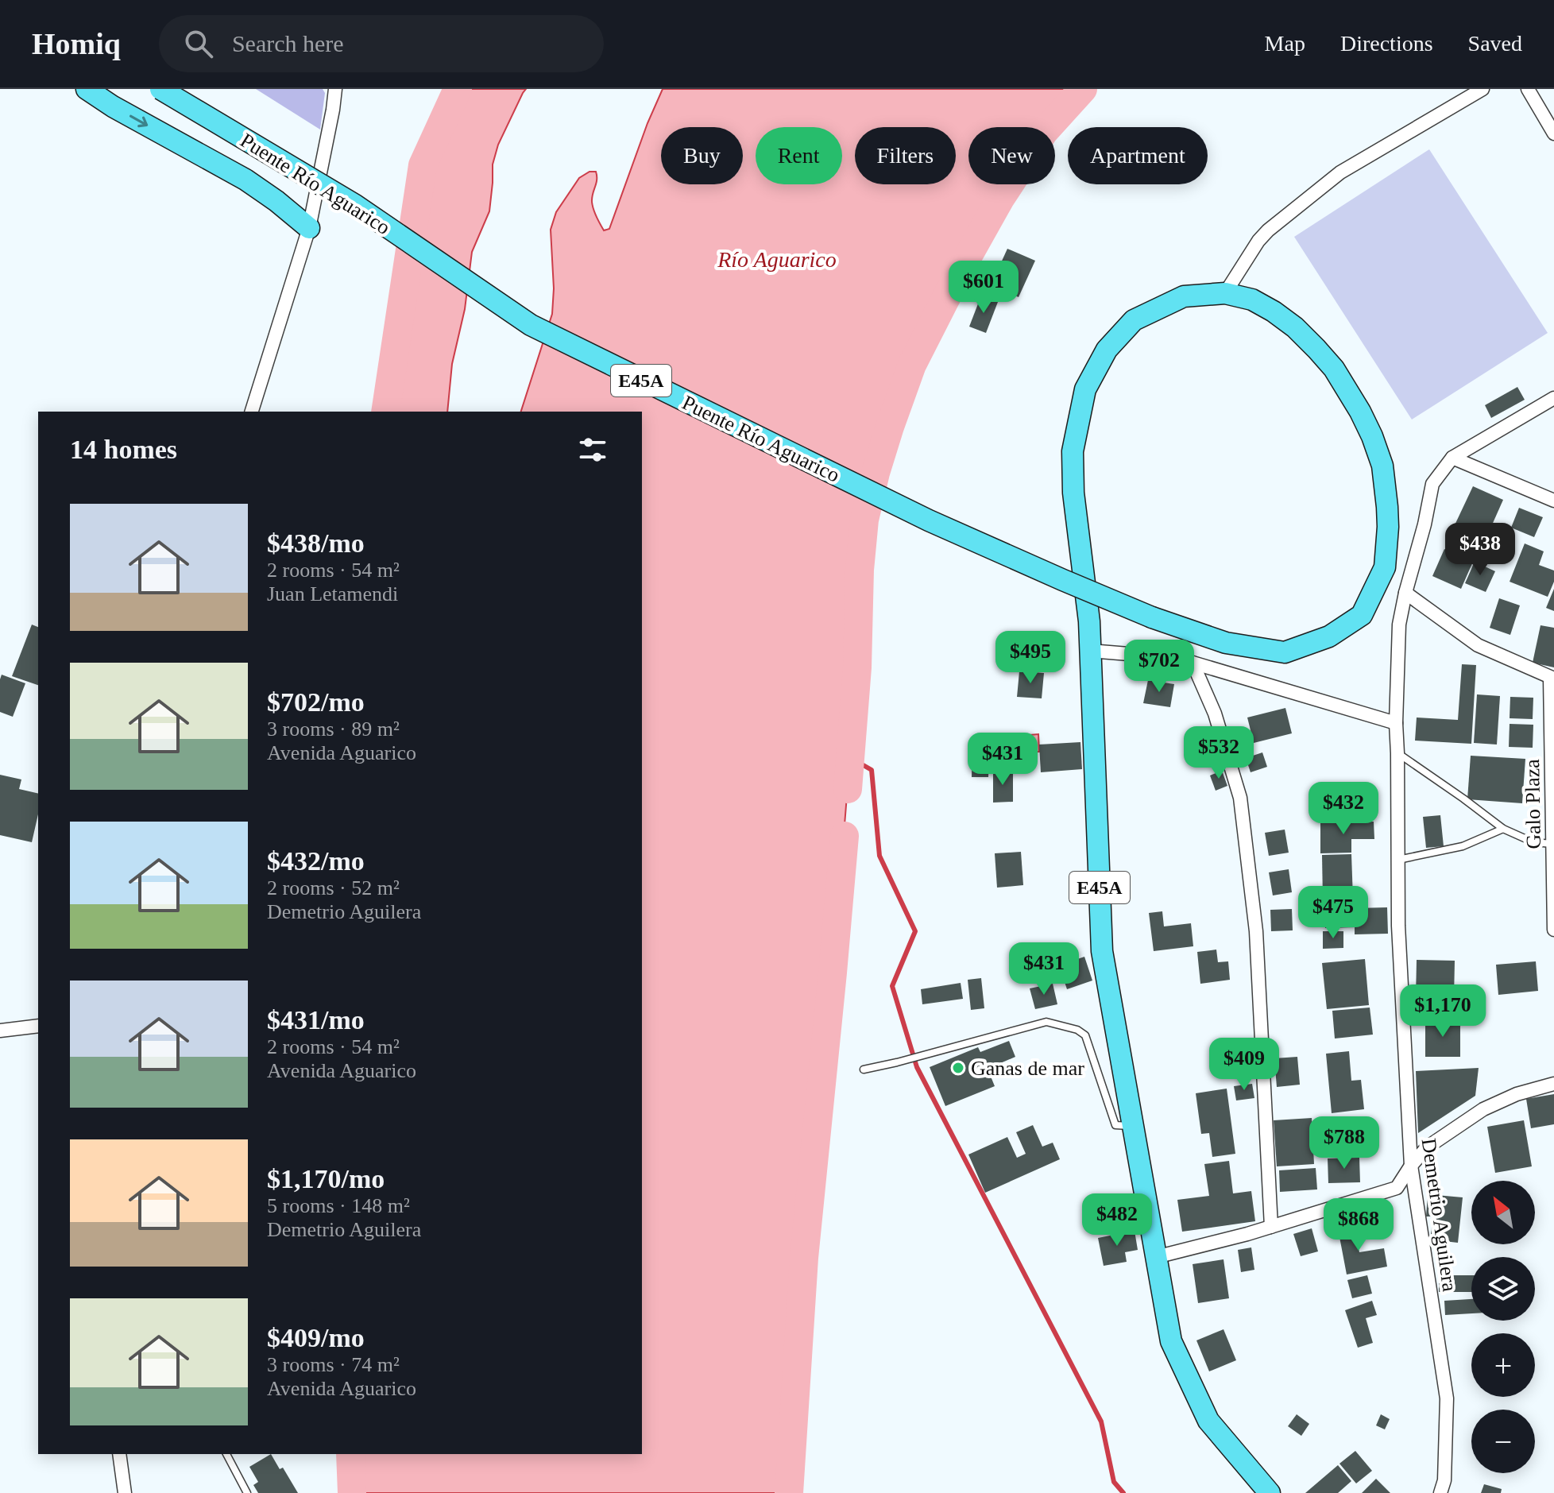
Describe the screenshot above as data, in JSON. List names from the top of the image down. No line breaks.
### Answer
{"streets":{"highway":["Puente Río Aguarico","E45A"],"street":["Galo Plaza","Demetrio Aguilera"]},"crossings":[["Puente Río Aguarico","E45A"]],"water":["Río Aguarico"],"places":["Ganas de mar"],"north":"top left","page":{"header":"Homiq","search":"Search here","nav":["Map","Directions","Saved"],"chip":["Buy","Rent","Filters","New","Apartment"],"price":["$601","$438","$495","$702","$532","$431","$432","$475","$431","$1,170","$409","$788","$482","$868"],"heading":"14 homes","list":[{"name":"$438/mo","note":"2 rooms · 54 m² · Juan Letamendi"},{"name":"$702/mo","note":"3 rooms · 89 m² · Avenida Aguarico"},{"name":"$432/mo","note":"2 rooms · 52 m² · Demetrio Aguilera"},{"name":"$431/mo","note":"2 rooms · 54 m² · Avenida Aguarico"},{"name":"$1,170/mo","note":"5 rooms · 148 m² · Demetrio Aguilera"},{"name":"$409/mo","note":"3 rooms · 74 m² · Avenida Aguarico"}],"map_buttons":["+","−"]}}
